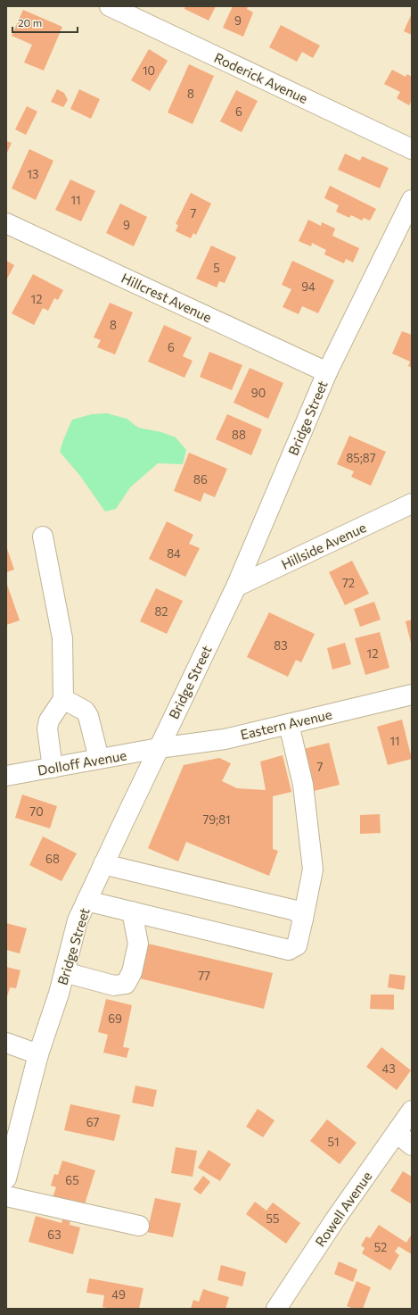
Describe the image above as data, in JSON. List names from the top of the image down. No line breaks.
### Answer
{"streets":{"street":["Roderick Avenue","Hillcrest Avenue","Bridge Street","Hillside Avenue","Eastern Avenue","Dolloff Avenue","Rowell Avenue"]},"crossings":[["Hillcrest Avenue","Bridge Street"],["Bridge Street","Hillside Avenue"],["Bridge Street","Eastern Avenue"],["Bridge Street","Dolloff Avenue"],["Eastern Avenue","Dolloff Avenue"]],"house_numbers":["9","10","8","6","13","11","7","9","5","94","12","8","6","90","88","85;87","86","84","72","82","83","12","11","7","70","79;81","68","77","69","43","67","51","65","55","63","52","49"],"scale_bar":"20 m"}
